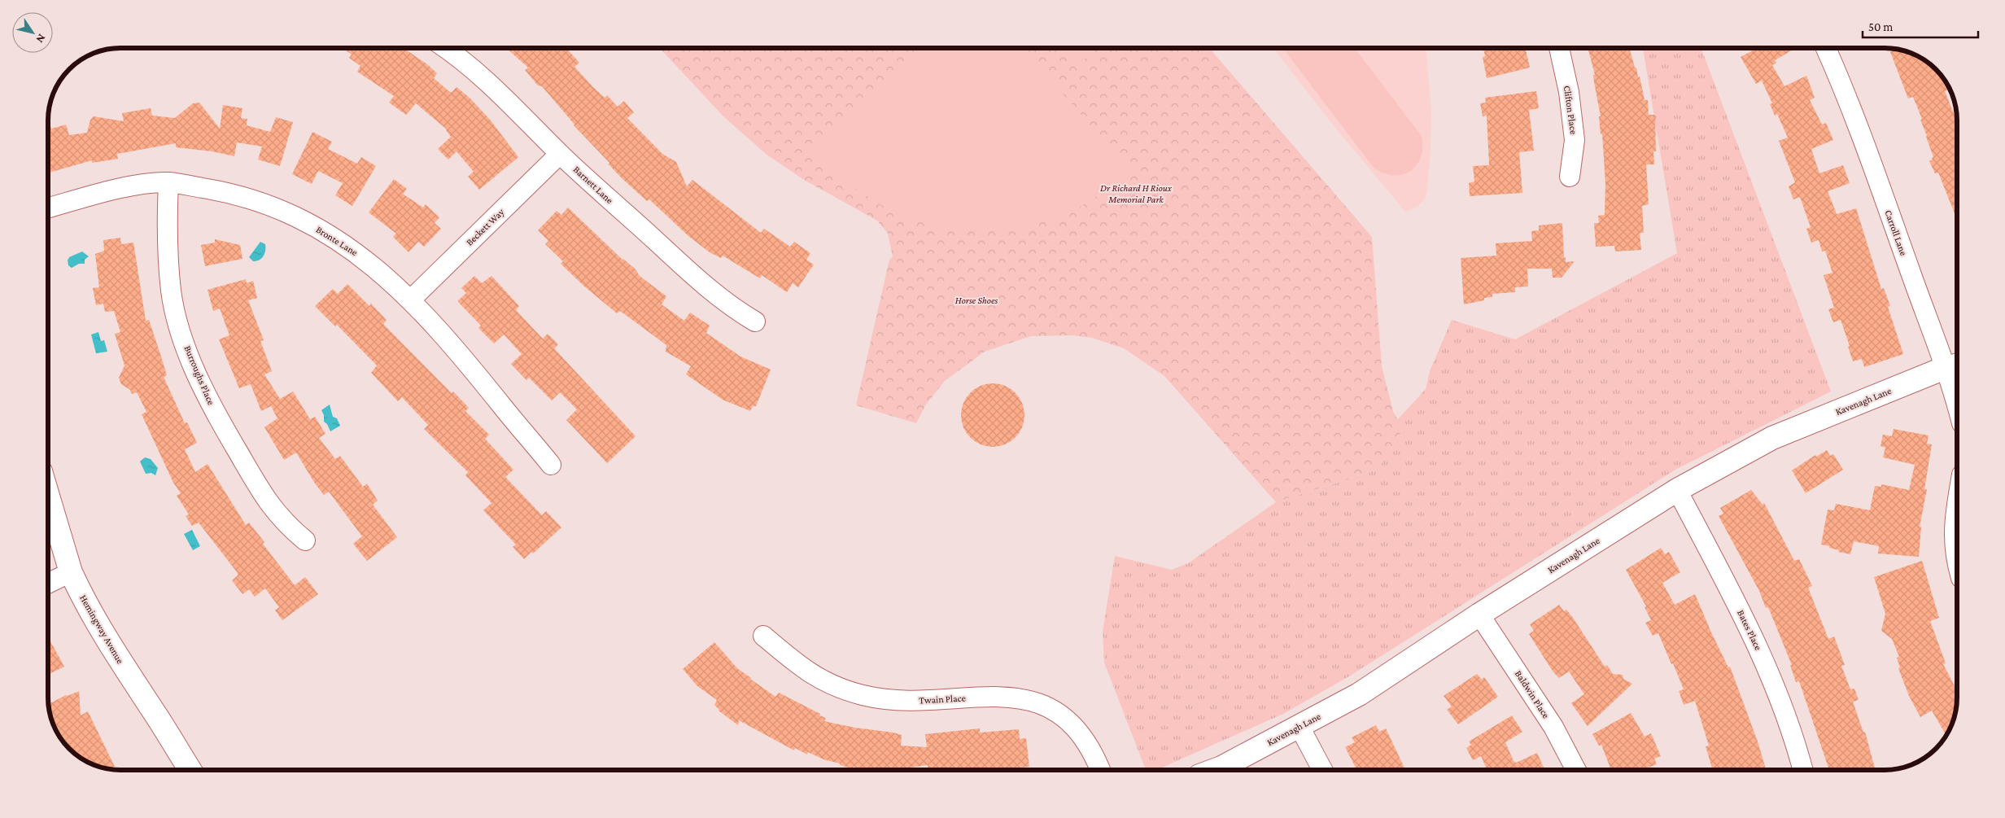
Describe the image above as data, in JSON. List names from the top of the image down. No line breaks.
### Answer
{"streets":{"main road":["Kavenagh Lane","Hemingway Avenue"],"street":["Clifton Place","Barnett Lane","Beckett Way","Carroll Lane","Bronte Lane","Burroughs Place","Bates Place","Baldwin Place","Twain Place"]},"crossings":[["Barnett Lane","Beckett Way"],["Beckett Way","Bronte Lane"],["Carroll Lane","Kavenagh Lane"],["Bronte Lane","Burroughs Place"],["Kavenagh Lane","Bates Place"],["Kavenagh Lane","Baldwin Place"]],"parks":["Dr Richard H Rioux Memorial Park","Horse Shoes"],"scale_bar":"50 m","north":"bottom right"}
